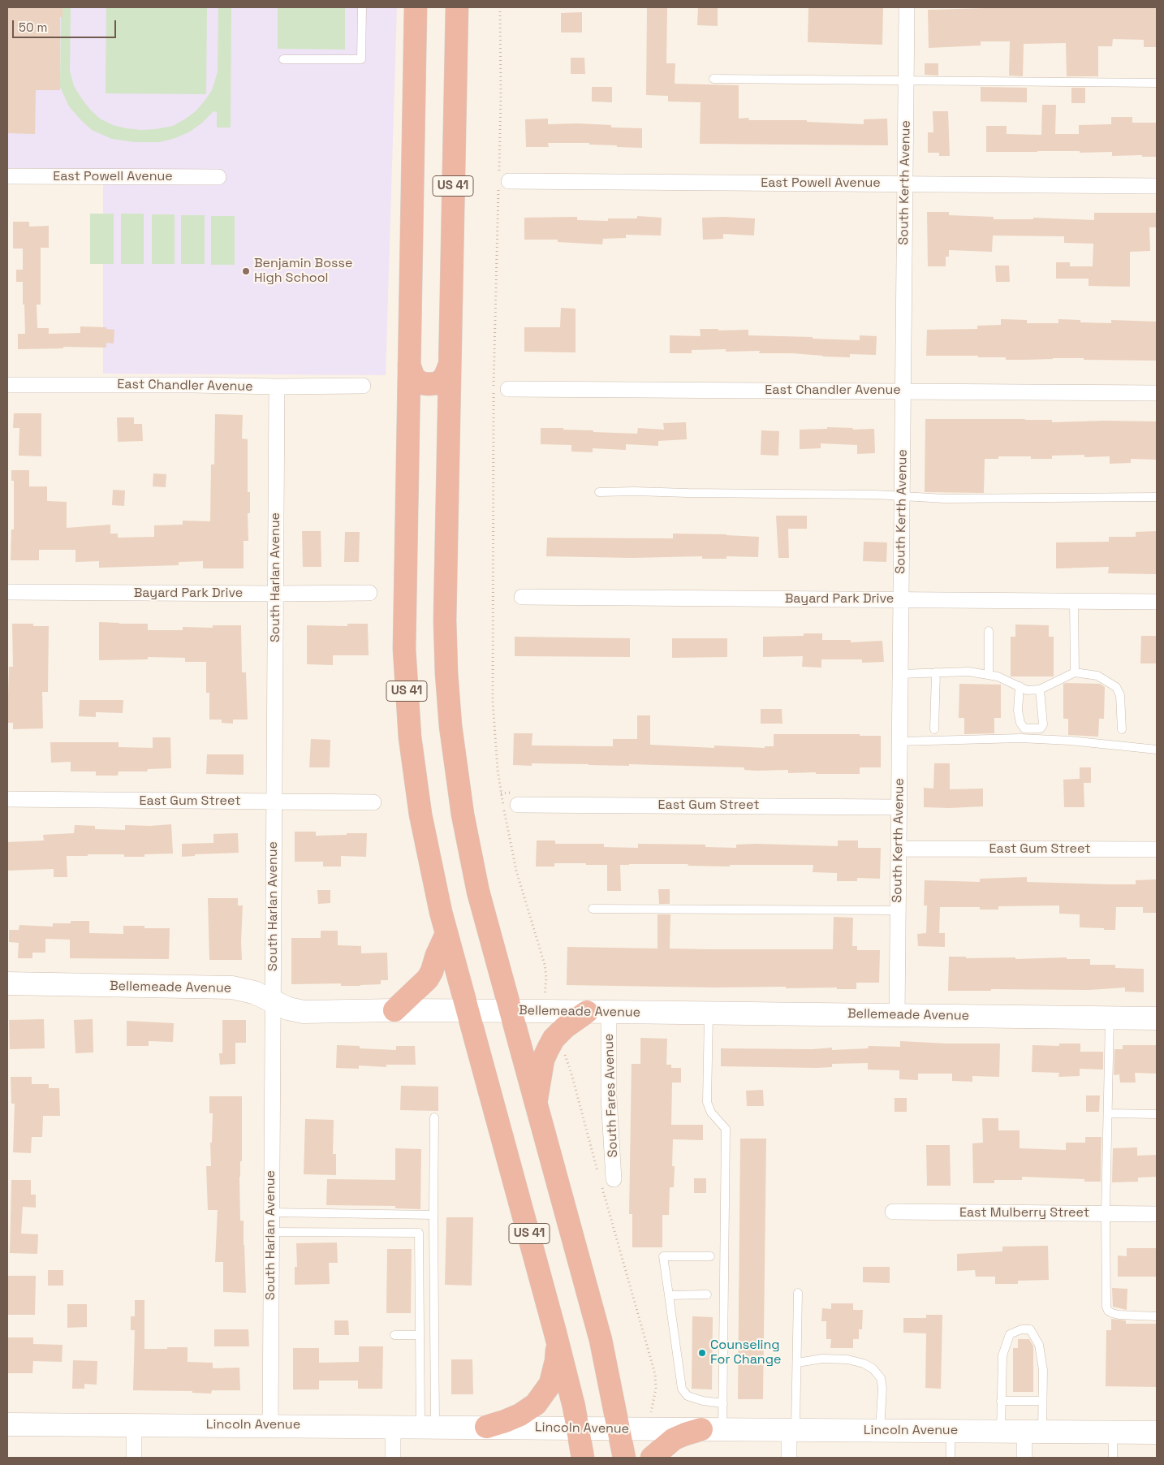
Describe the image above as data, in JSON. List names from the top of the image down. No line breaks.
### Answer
{"streets":{"highway":["US 41"],"street":["East Powell Avenue","South Kerth Avenue","East Chandler Avenue","South Harlan Avenue","Bayard Park Drive","East Gum Street","Bellemeade Avenue","South Fares Avenue","East Mulberry Street","Lincoln Avenue"]},"crossings":[["East Powell Avenue","South Kerth Avenue"],["South Kerth Avenue","East Chandler Avenue"],["South Kerth Avenue","Bayard Park Drive"],["South Kerth Avenue","East Gum Street"],["South Kerth Avenue","Bellemeade Avenue"],["US 41","Bellemeade Avenue"],["US 41","Lincoln Avenue"],["East Chandler Avenue","South Harlan Avenue"],["South Harlan Avenue","Bayard Park Drive"],["South Harlan Avenue","East Gum Street"],["South Harlan Avenue","Bellemeade Avenue"],["South Harlan Avenue","Lincoln Avenue"],["Bellemeade Avenue","South Fares Avenue"]],"places":["Benjamin Bosse High School","Counseling For Change"],"scale_bar":"50 m"}
